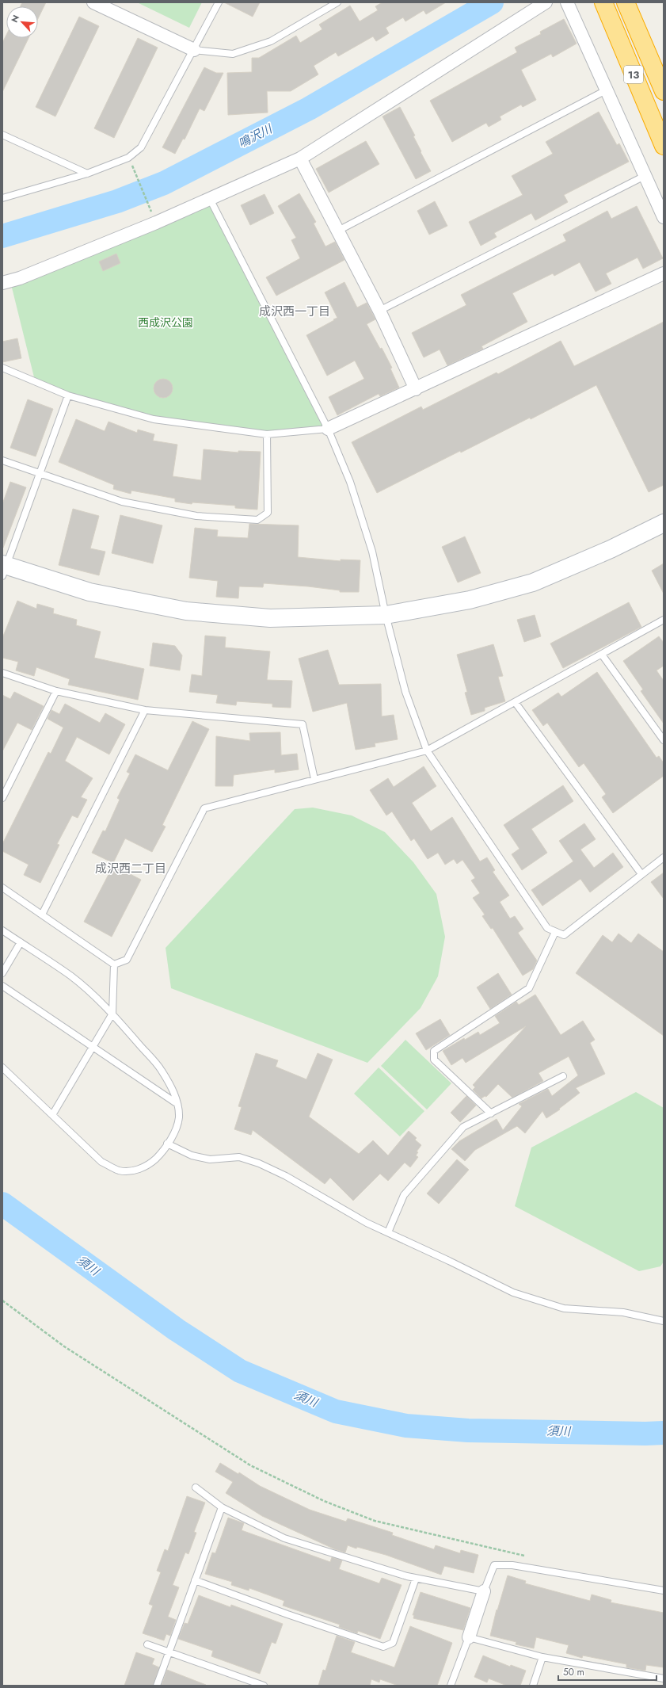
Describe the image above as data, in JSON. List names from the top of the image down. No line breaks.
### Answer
{"streets":{"highway":["13"]},"districts":["成沢西一丁目","成沢西二丁目"],"water":["鳴沢川","須川"],"parks":["西成沢公園"],"scale_bar":"50 m","north":"top left"}
